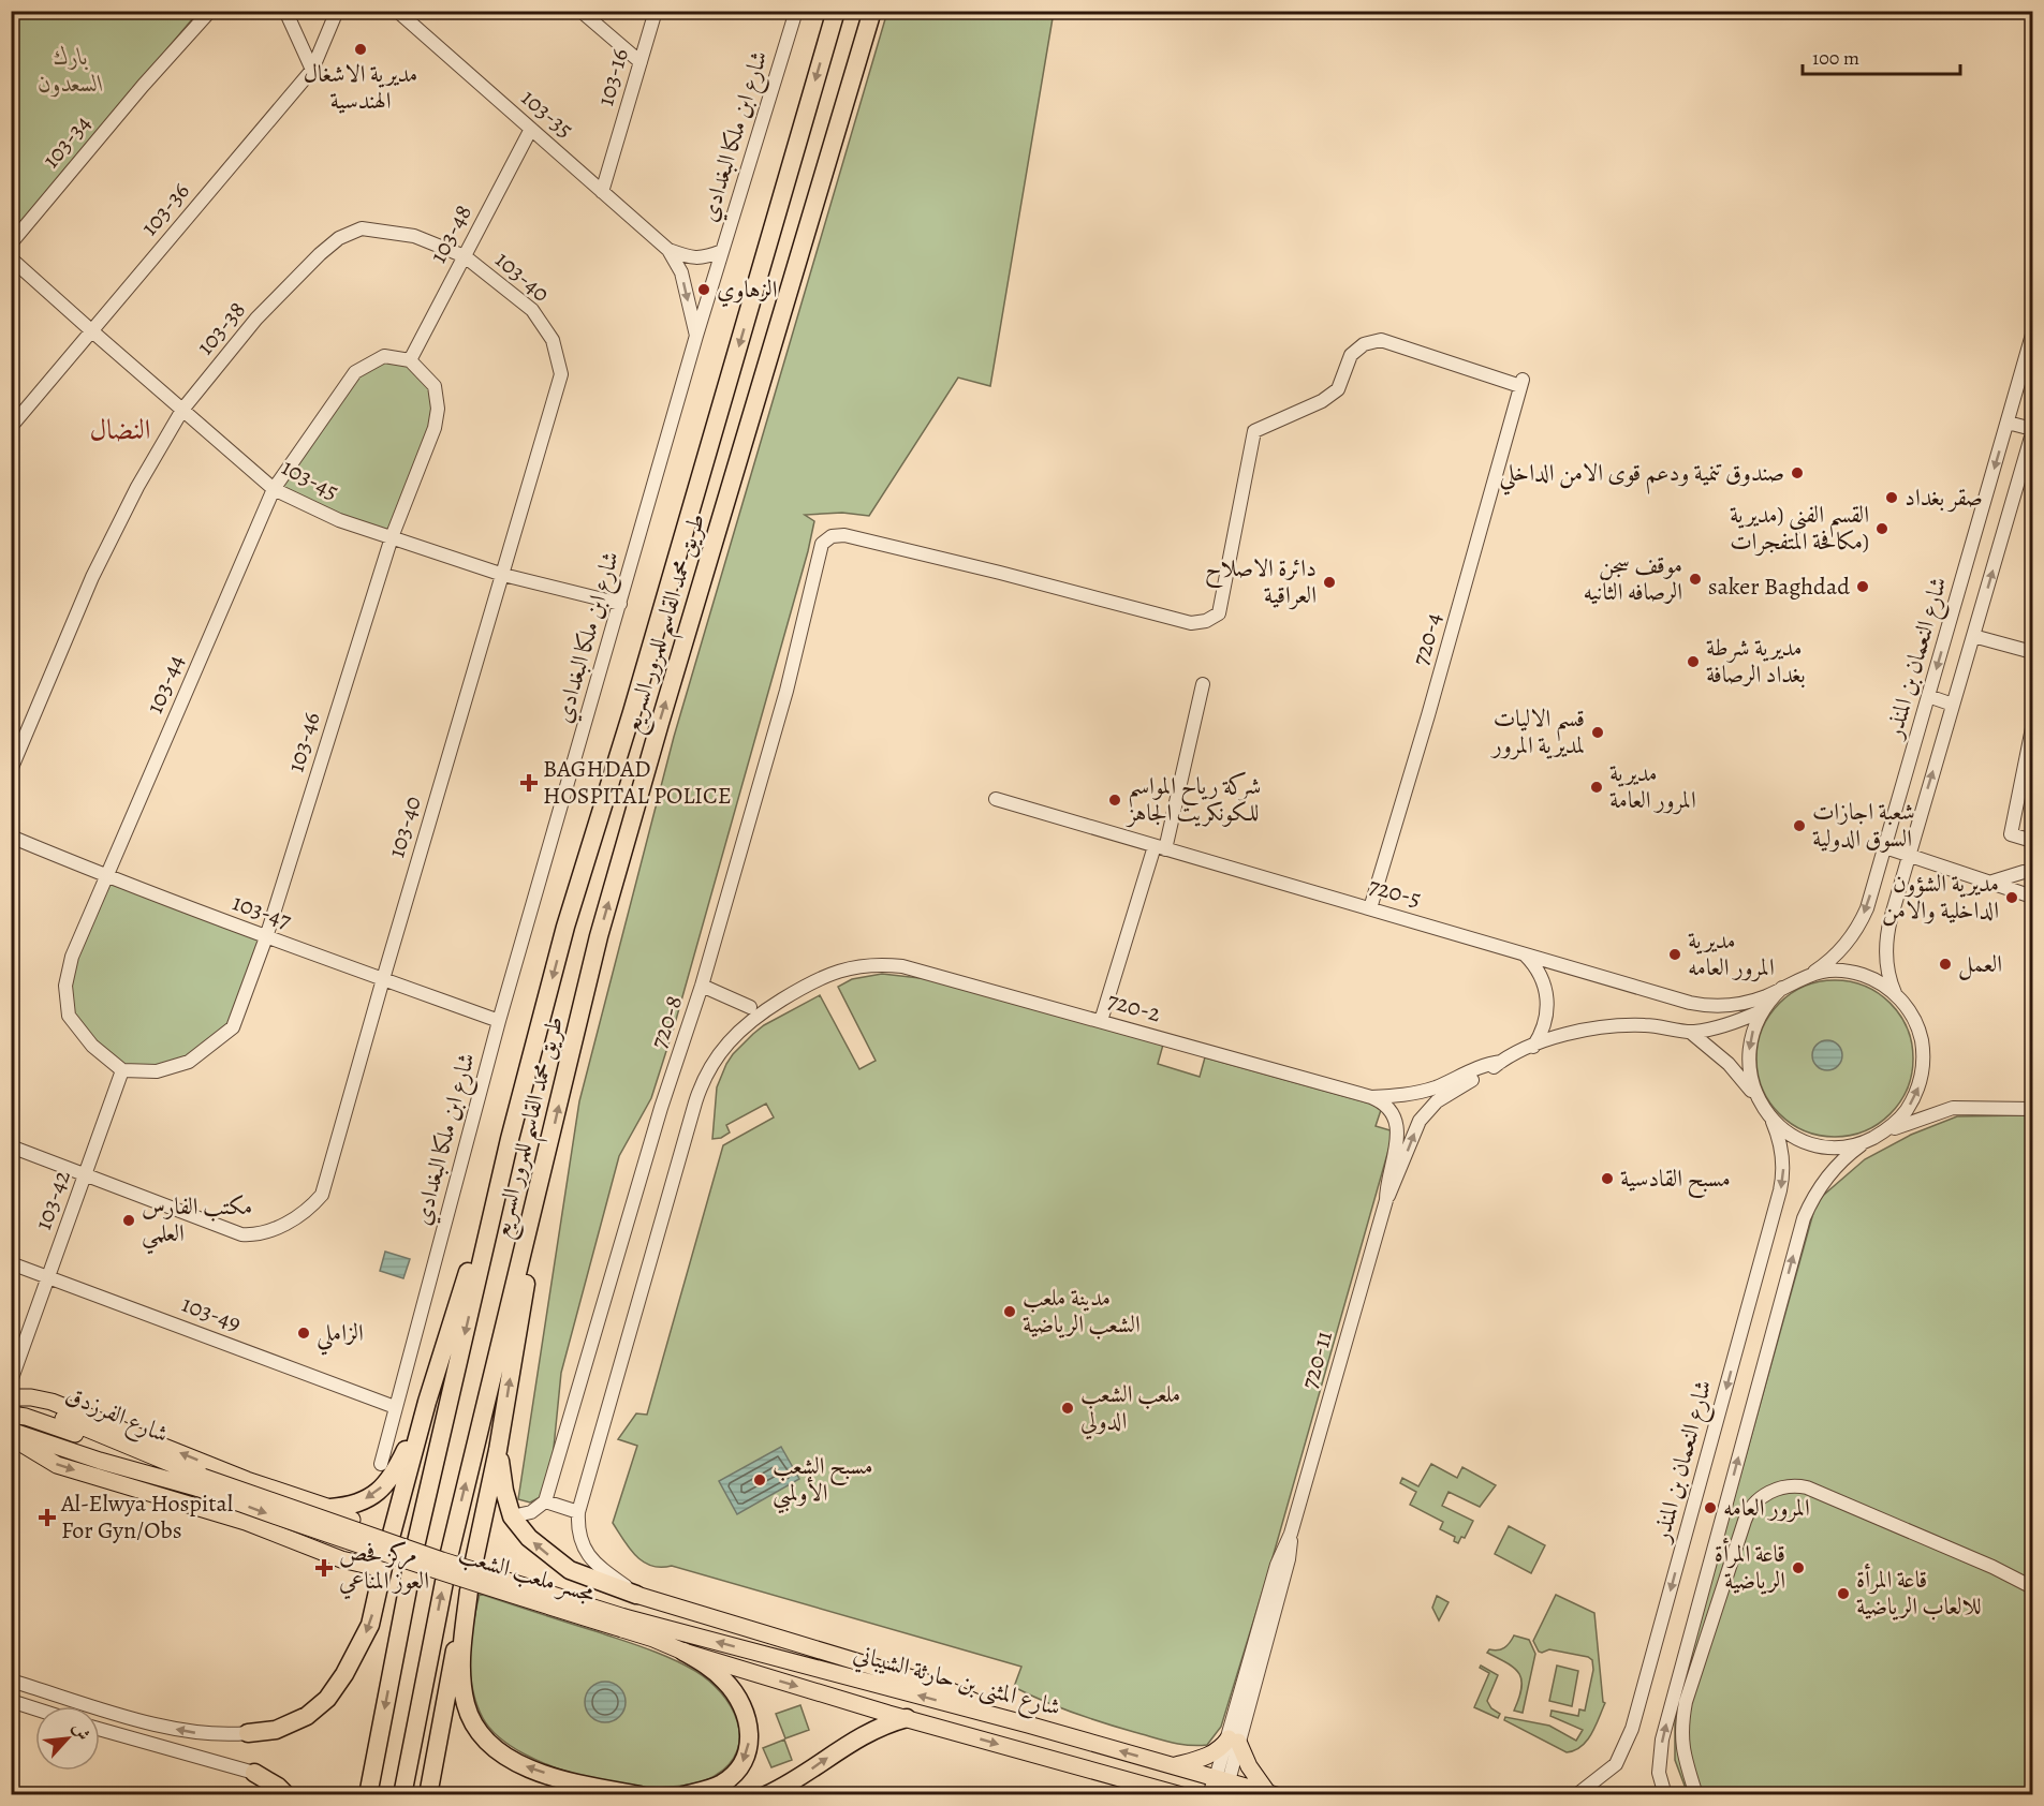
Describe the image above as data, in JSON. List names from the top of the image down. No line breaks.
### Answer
{"streets":{"highway":["طريق محمد القاسم للمرور السريع"],"main road":["شارع الفرزدق","مجسر ملعب الشعب","شارع المثنى بن حارثة الشيباني"],"street":["103-16","103-35","شارع ابن ملكا البغدادي","103-34","103-36","103-48","103-40","103-38","103-45","720-4","شارع النعمان بن المنذر","103-44","103-46","720-5","103-47","720-2","720-8","103-42","103-49","720-11"]},"crossings":[["103-16","103-35"],["103-35","شارع ابن ملكا البغدادي"],["103-35","103-48"],["شارع ابن ملكا البغدادي","103-45"],["شارع ابن ملكا البغدادي","103-47"],["شارع ابن ملكا البغدادي","103-49"],["103-36","103-45"],["103-48","103-40"],["103-48","103-38"],["103-48","103-44"],["103-48","103-46"],["103-40","103-38"],["103-40","103-45"],["103-40","103-47"],["103-40","103-42"],["103-38","103-45"],["103-45","103-44"],["103-45","103-46"],["720-4","720-5"],["720-4","720-8"],["شارع النعمان بن المنذر","720-5"],["103-44","103-46"],["103-44","103-47"],["103-44","103-42"],["103-46","103-47"],["103-46","103-42"],["103-47","103-42"],["720-2","720-11"],["103-42","103-49"],["720-11","شارع المثنى بن حارثة الشيباني"],["شارع الفرزدق","مجسر ملعب الشعب"],["مجسر ملعب الشعب","شارع المثنى بن حارثة الشيباني"]],"districts":["النضال"],"parks":["بارك السعدون"],"places":{"other":["مديرية الاشغال الهندسية","الزهاوي","صندوق تنمية ودعم قوى الامن الداخلي","صقر بغداد","القسم الفني (مديرية مكافحة المتفجرات)","موقف سجن الرصافه الثانيه","دائرة الاصلاح العراقية","saker Baghdad","مديرية شرطة بغداد الرصافة","قسم الاليات لمديرية المرور","مديرية المرور العامة","شركة رياح المواسم للكونكريت الجاهز","شعبة اجازات السوق الدولية","مديرية الشؤون الداخلية والامن","مديرية المرور العامه","العمل","مسبح القادسية","مكتب الفارس العلمي","مدينة ملعب الشعب الرياضية","الزاملي","ملعب الشعب الدولي","مسبح الشعب الأولمبي","المرور العامه","قاعة المرأة الرياضية","قاعة المرأة للالعاب الرياضية"],"health":["BAGHDAD HOSPITAL POLICE","Al-Elwya Hospital For Gyn/Obs","مركز فحص العوز المناعي"]},"scale_bar":"100 m","north":"top right"}
